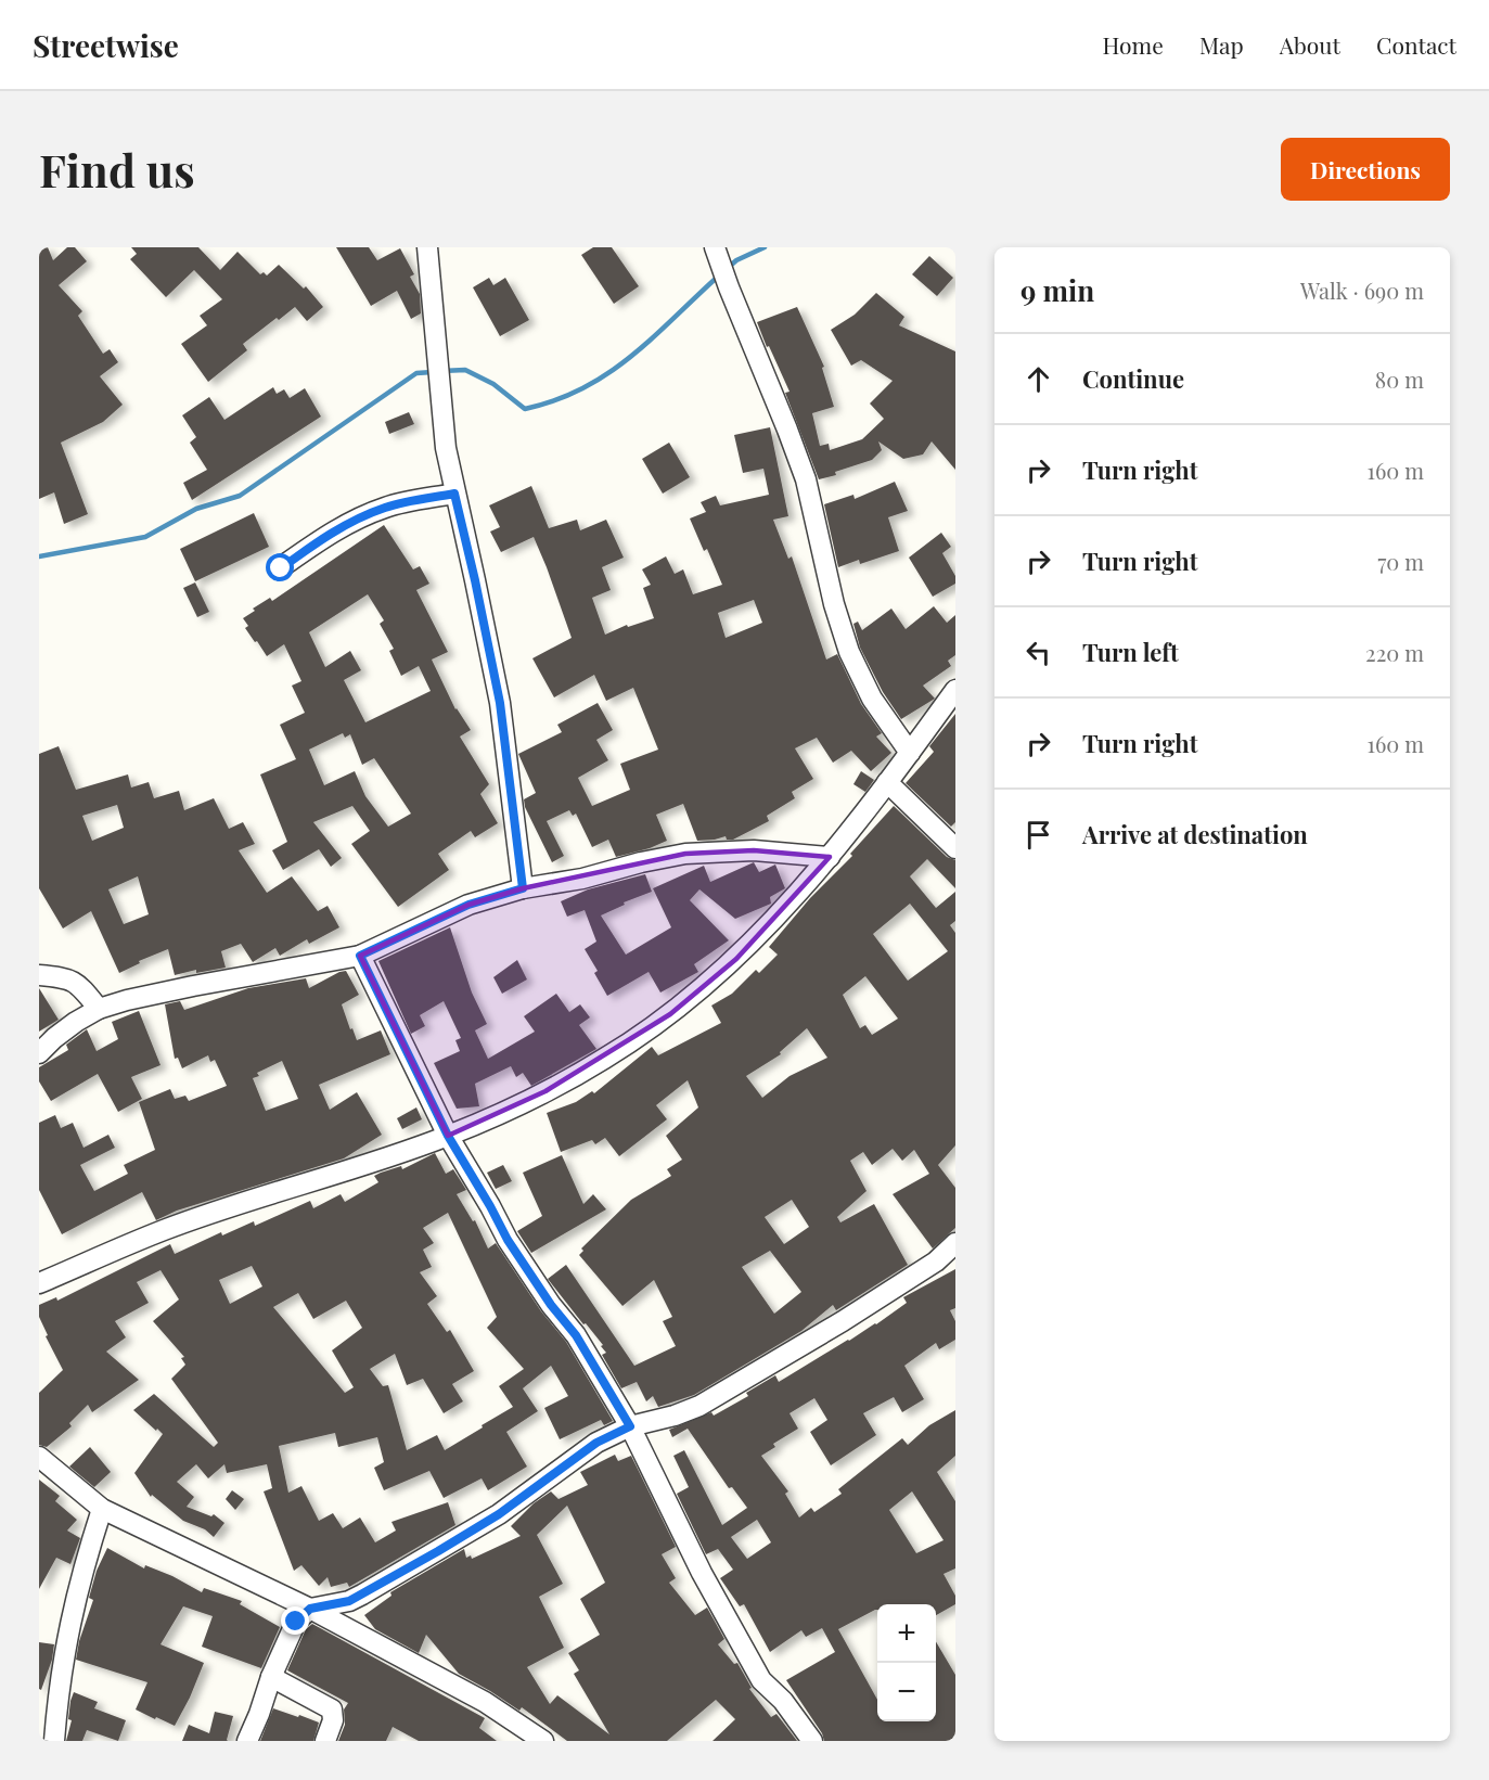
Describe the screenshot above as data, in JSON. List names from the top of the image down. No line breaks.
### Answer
{"page":{"header":"Streetwise","nav":["Home","Map","About","Contact"],"buttons":"Directions","title":"Find us","heading":["9 min","Walk · 690 m"],"list":[["Continue","80 m"],["Turn right","160 m"],["Turn right","70 m"],["Turn left","220 m"],["Turn right","160 m"],"Arrive at destination"],"map_buttons":["+","−"]}}
